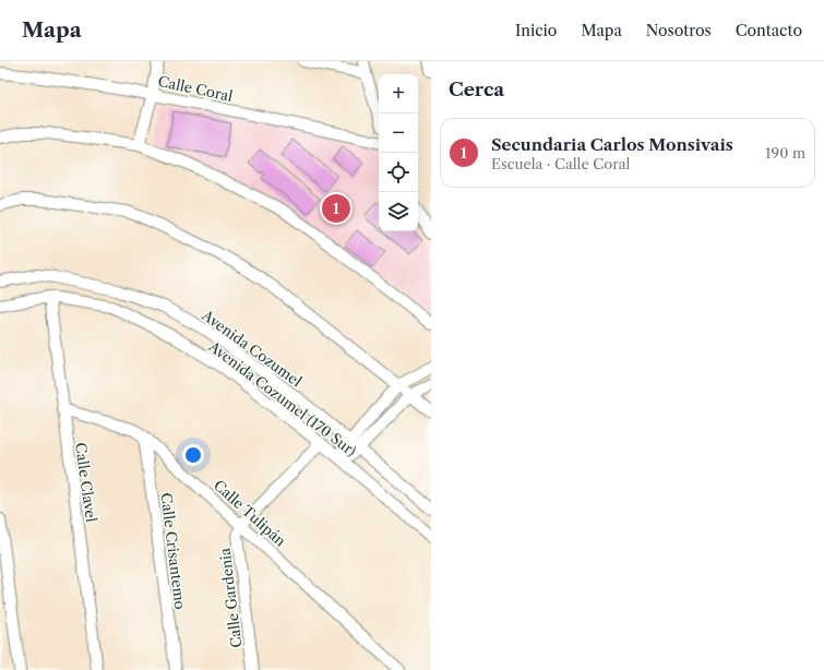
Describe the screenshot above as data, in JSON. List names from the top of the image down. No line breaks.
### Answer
{"streets":{"street":["Calle Coral","Avenida Cozumel","Avenida Cozumel (170 Sur)","Calle Clavel","Calle Tulipán","Calle Crisantemo","Calle Gardenia"]},"crossings":[["Avenida Cozumel (170 Sur)","Calle Clavel"],["Calle Clavel","Calle Tulipán"],["Calle Tulipán","Calle Crisantemo"],["Calle Tulipán","Calle Gardenia"]],"page":{"header":"Mapa","nav":["Inicio","Mapa","Nosotros","Contacto"],"heading":"Cerca","map_buttons":["+","−"],"list":[{"mark":"1","name":"Secundaria Carlos Monsivais","note":"Escuela · Calle Coral","value":"190 m"}],"pins":"1"}}
